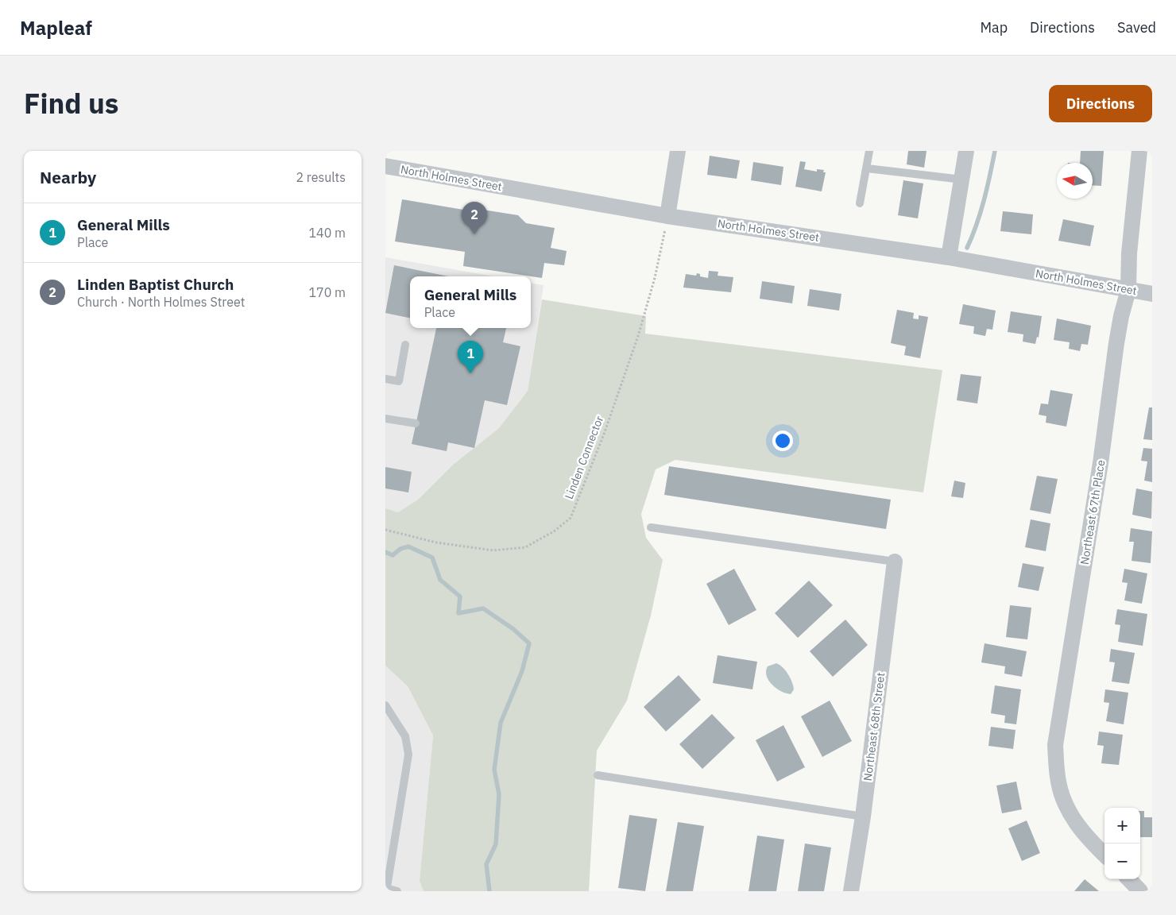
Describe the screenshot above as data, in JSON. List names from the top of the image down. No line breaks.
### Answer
{"streets":{"street":["North Holmes Street","Northeast 67th Place","Northeast 68th Street"],"path":["Linden Connector"]},"crossings":[["North Holmes Street","Linden Connector"],["North Holmes Street","Northeast 67th Place"]],"north":"left","page":{"header":"Mapleaf","nav":["Map","Directions","Saved"],"title":"Find us","buttons":"Directions","heading":["Nearby","2 results"],"pins":["2","1"],"list":[{"mark":"1","name":"General Mills","note":"Place","value":"140 m"},{"mark":"2","name":"Linden Baptist Church","note":"Church · North Holmes Street","value":"170 m"}],"popup":["General Mills","Place"],"map_buttons":["+","−"]}}
